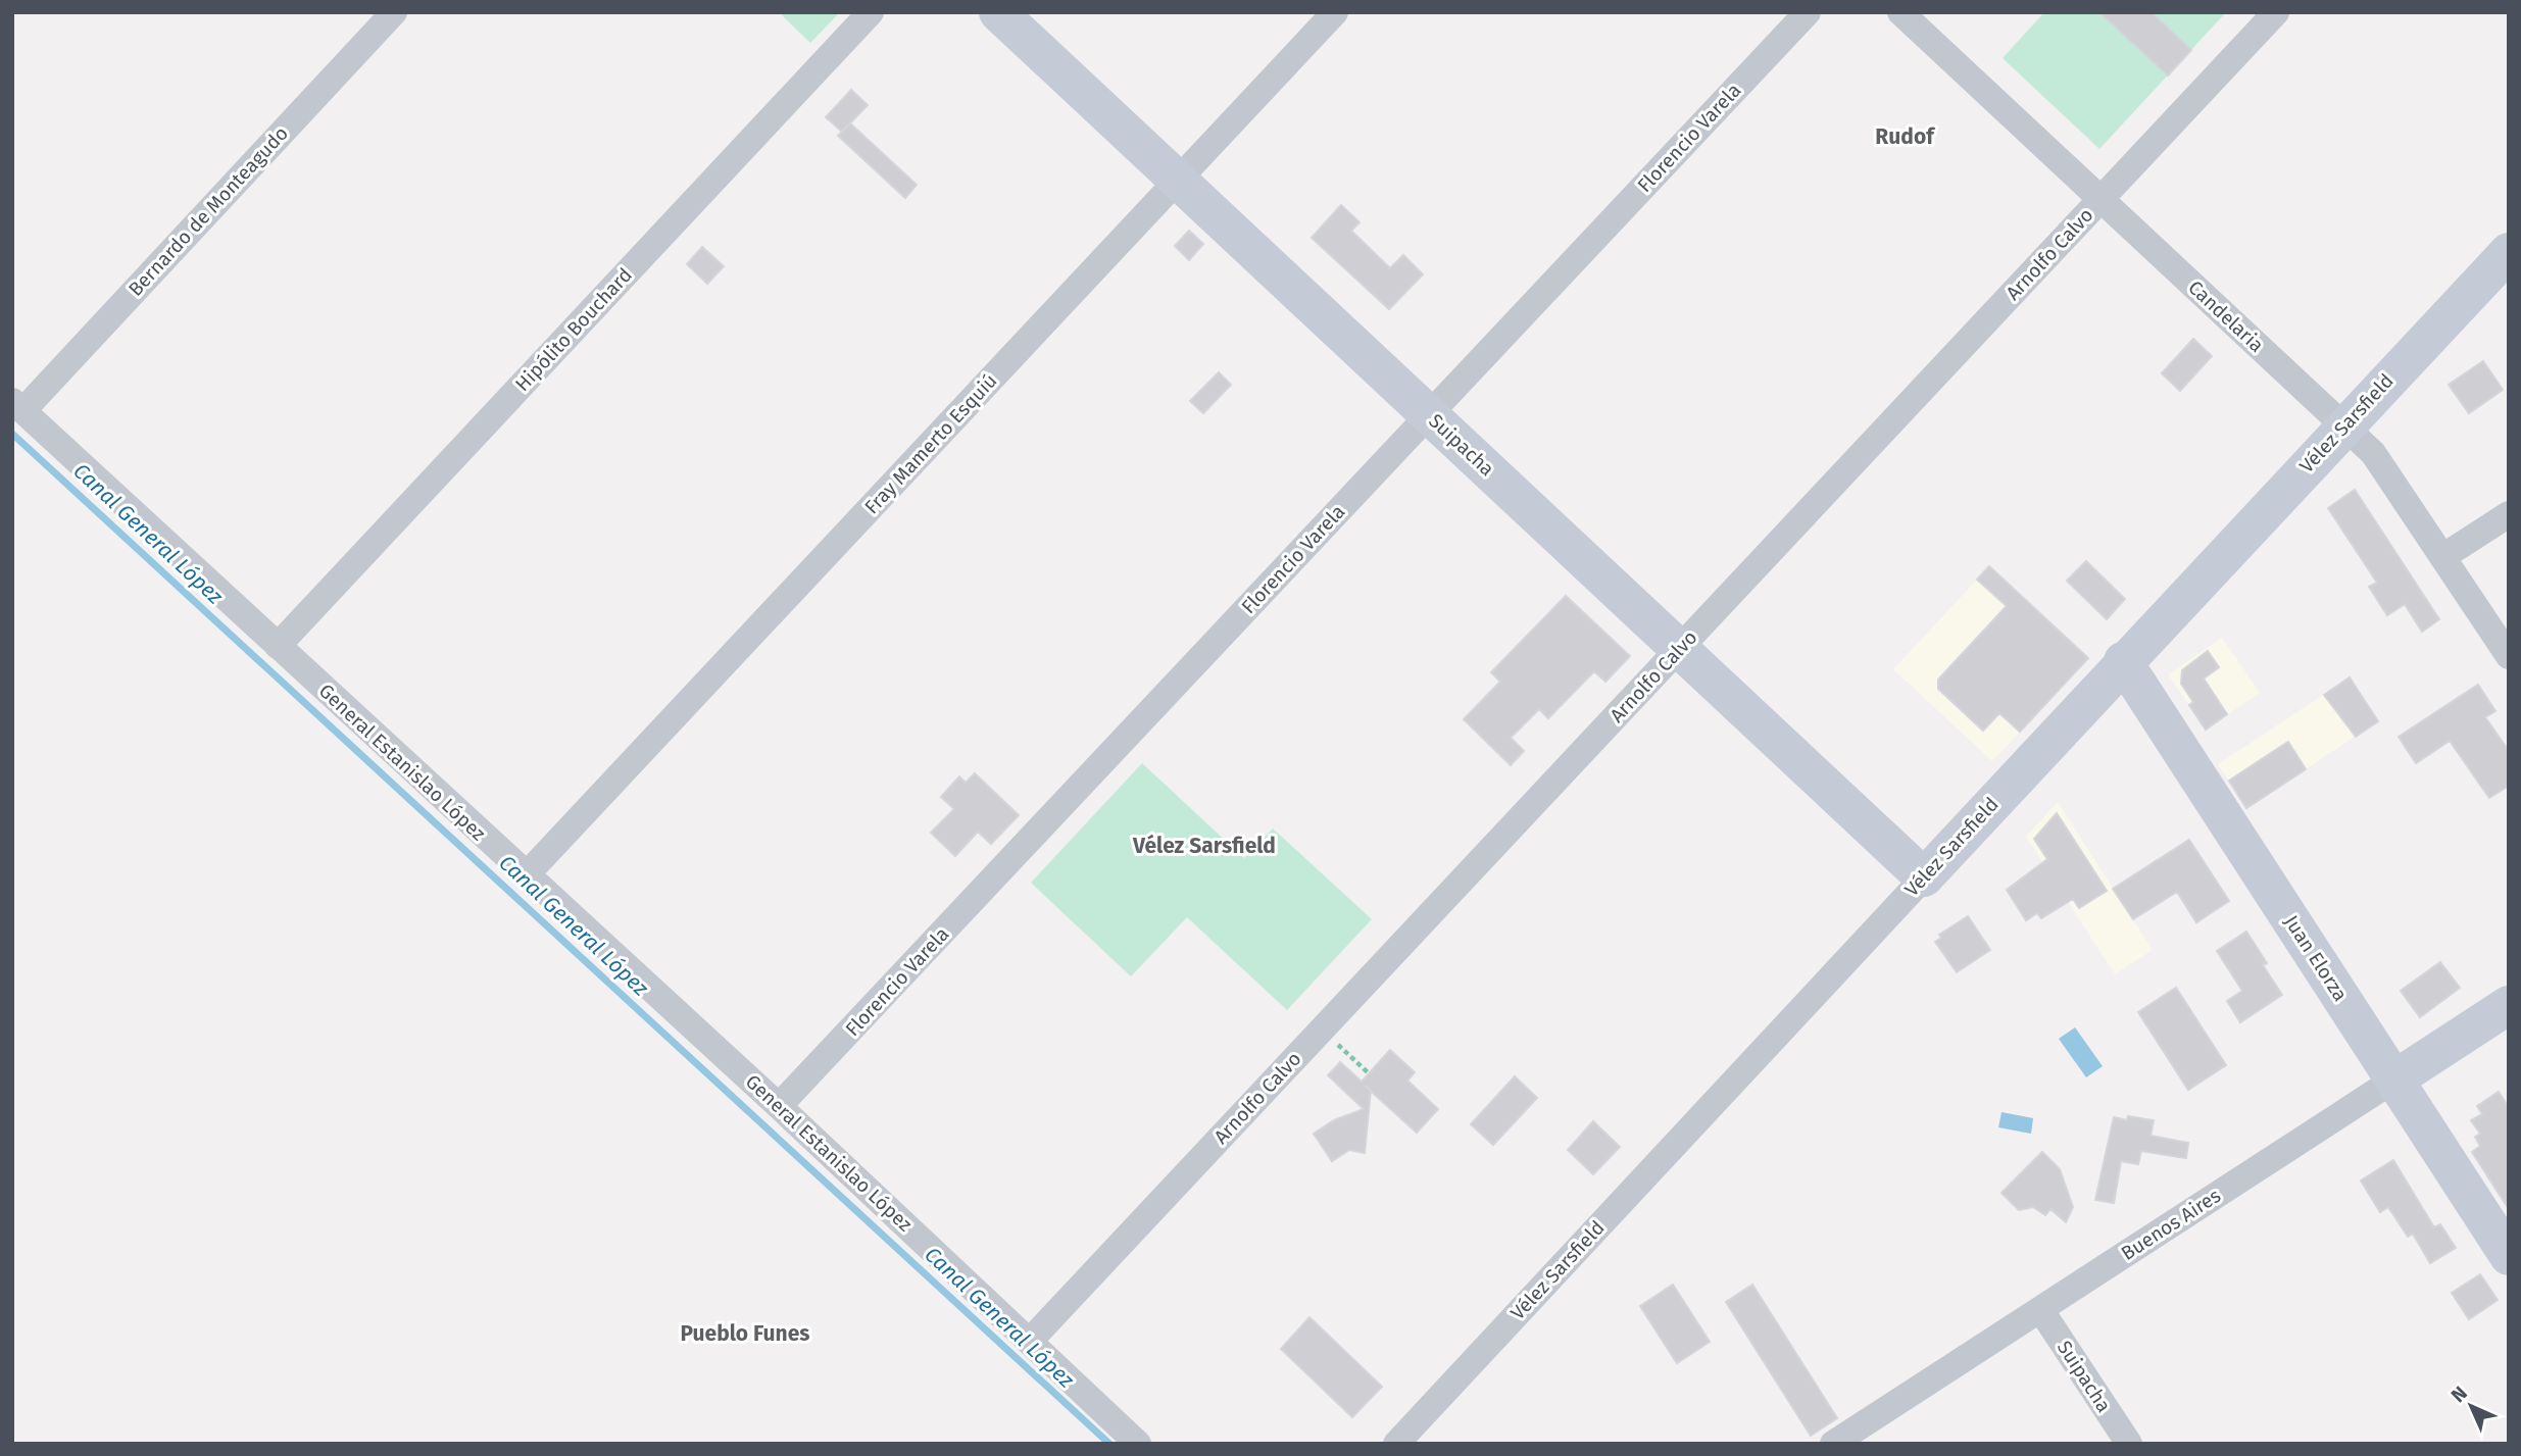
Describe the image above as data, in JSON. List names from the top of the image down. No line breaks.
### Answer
{"streets":{"main road":["Vélez Sarsfield","Suipacha","Juan Elorza","Buenos Aires"],"street":["Florencio Varela","Bernardo de Monteagudo","Arnolfo Calvo","Candelaria","Hipólito Bouchard","Fray Mamerto Esquiú","General Estanislao López"]},"crossings":[["Florencio Varela","Suipacha"],["Florencio Varela","General Estanislao López"],["Bernardo de Monteagudo","General Estanislao López"],["Arnolfo Calvo","Candelaria"],["Arnolfo Calvo","Suipacha"],["Arnolfo Calvo","General Estanislao López"],["Candelaria","Vélez Sarsfield"],["Hipólito Bouchard","General Estanislao López"],["Vélez Sarsfield","Suipacha"],["Vélez Sarsfield","Juan Elorza"],["Fray Mamerto Esquiú","Suipacha"],["Fray Mamerto Esquiú","General Estanislao López"],["Suipacha","Buenos Aires"],["Juan Elorza","Buenos Aires"]],"districts":["Rudof","Vélez Sarsfield","Pueblo Funes"],"water":["Canal General López"],"north":"top left"}
